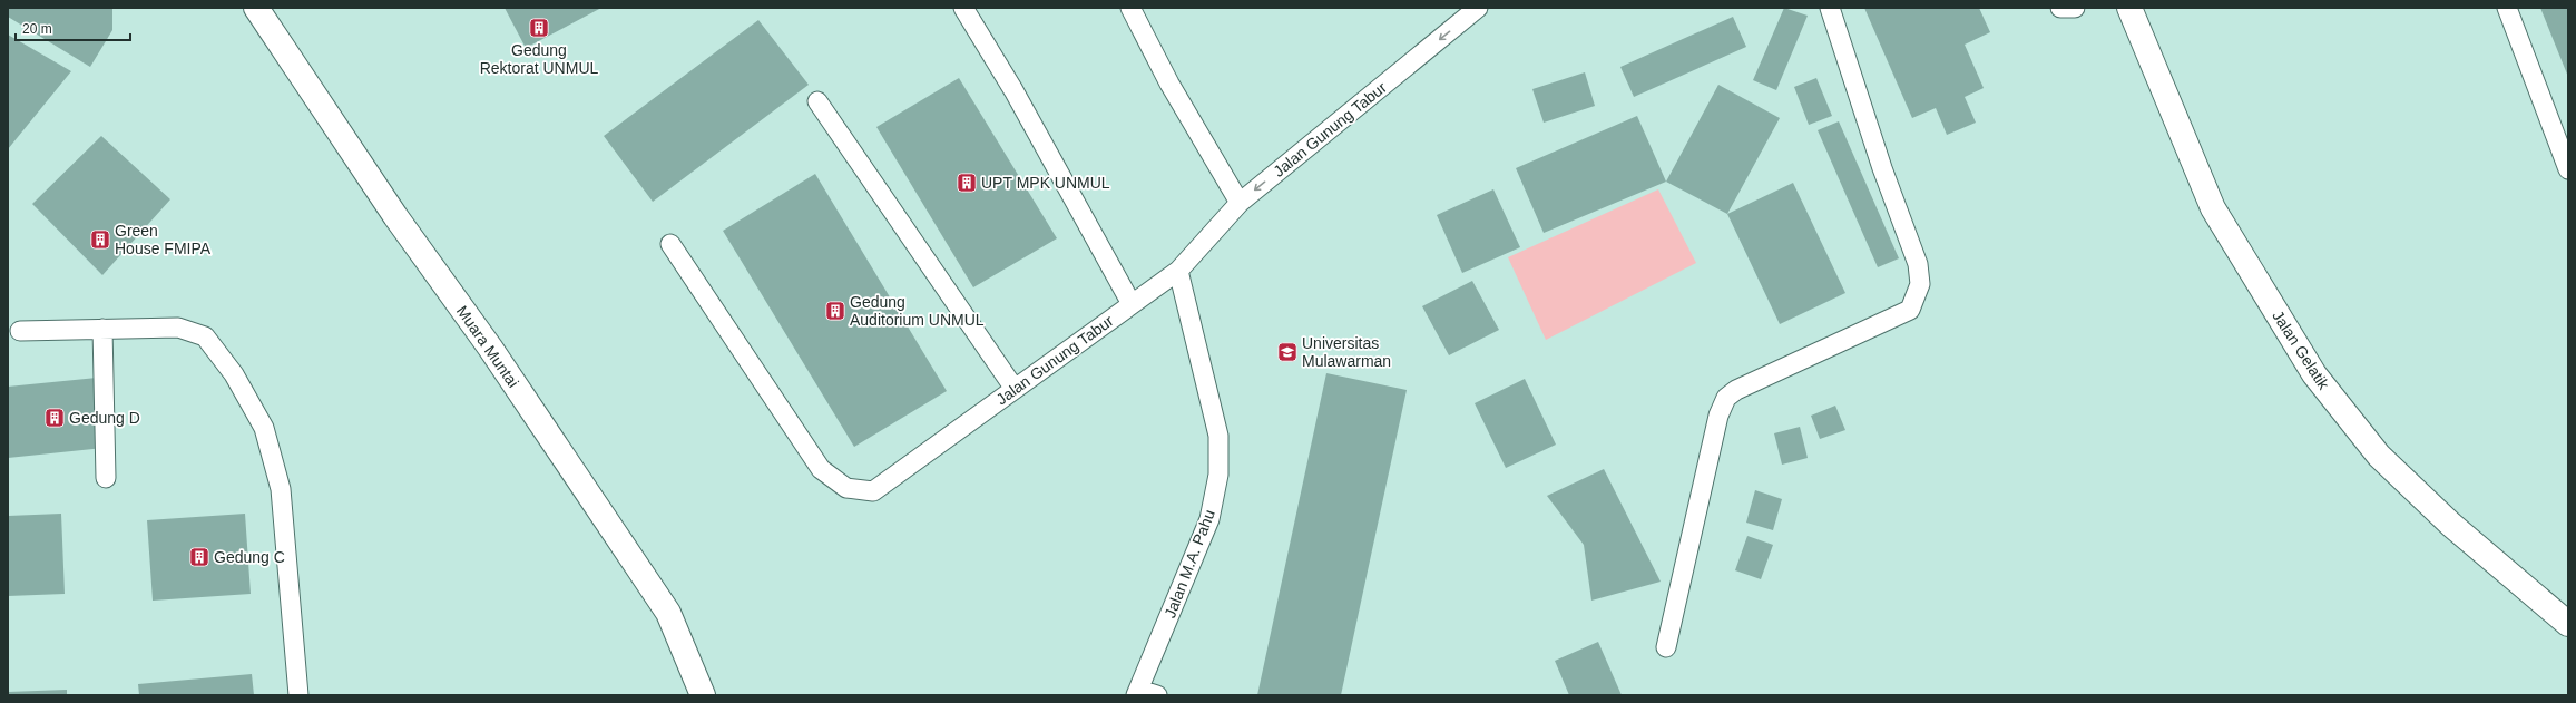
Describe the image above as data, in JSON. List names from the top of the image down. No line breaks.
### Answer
{"streets":{"street":["Muara Muntai","Jalan Gelatik"],"lane":["Jalan Gunung Tabur","Jalan M.A. Pahu"]},"crossings":[["Jalan Gunung Tabur","Jalan M.A. Pahu"]],"places":{"building":["Gedung Rektorat UNMUL","UPT MPK UNMUL","Green House FMIPA","Gedung Auditorium UNMUL","Gedung D","Gedung C"],"school or university":["Universitas Mulawarman"]},"scale_bar":"20 m"}
